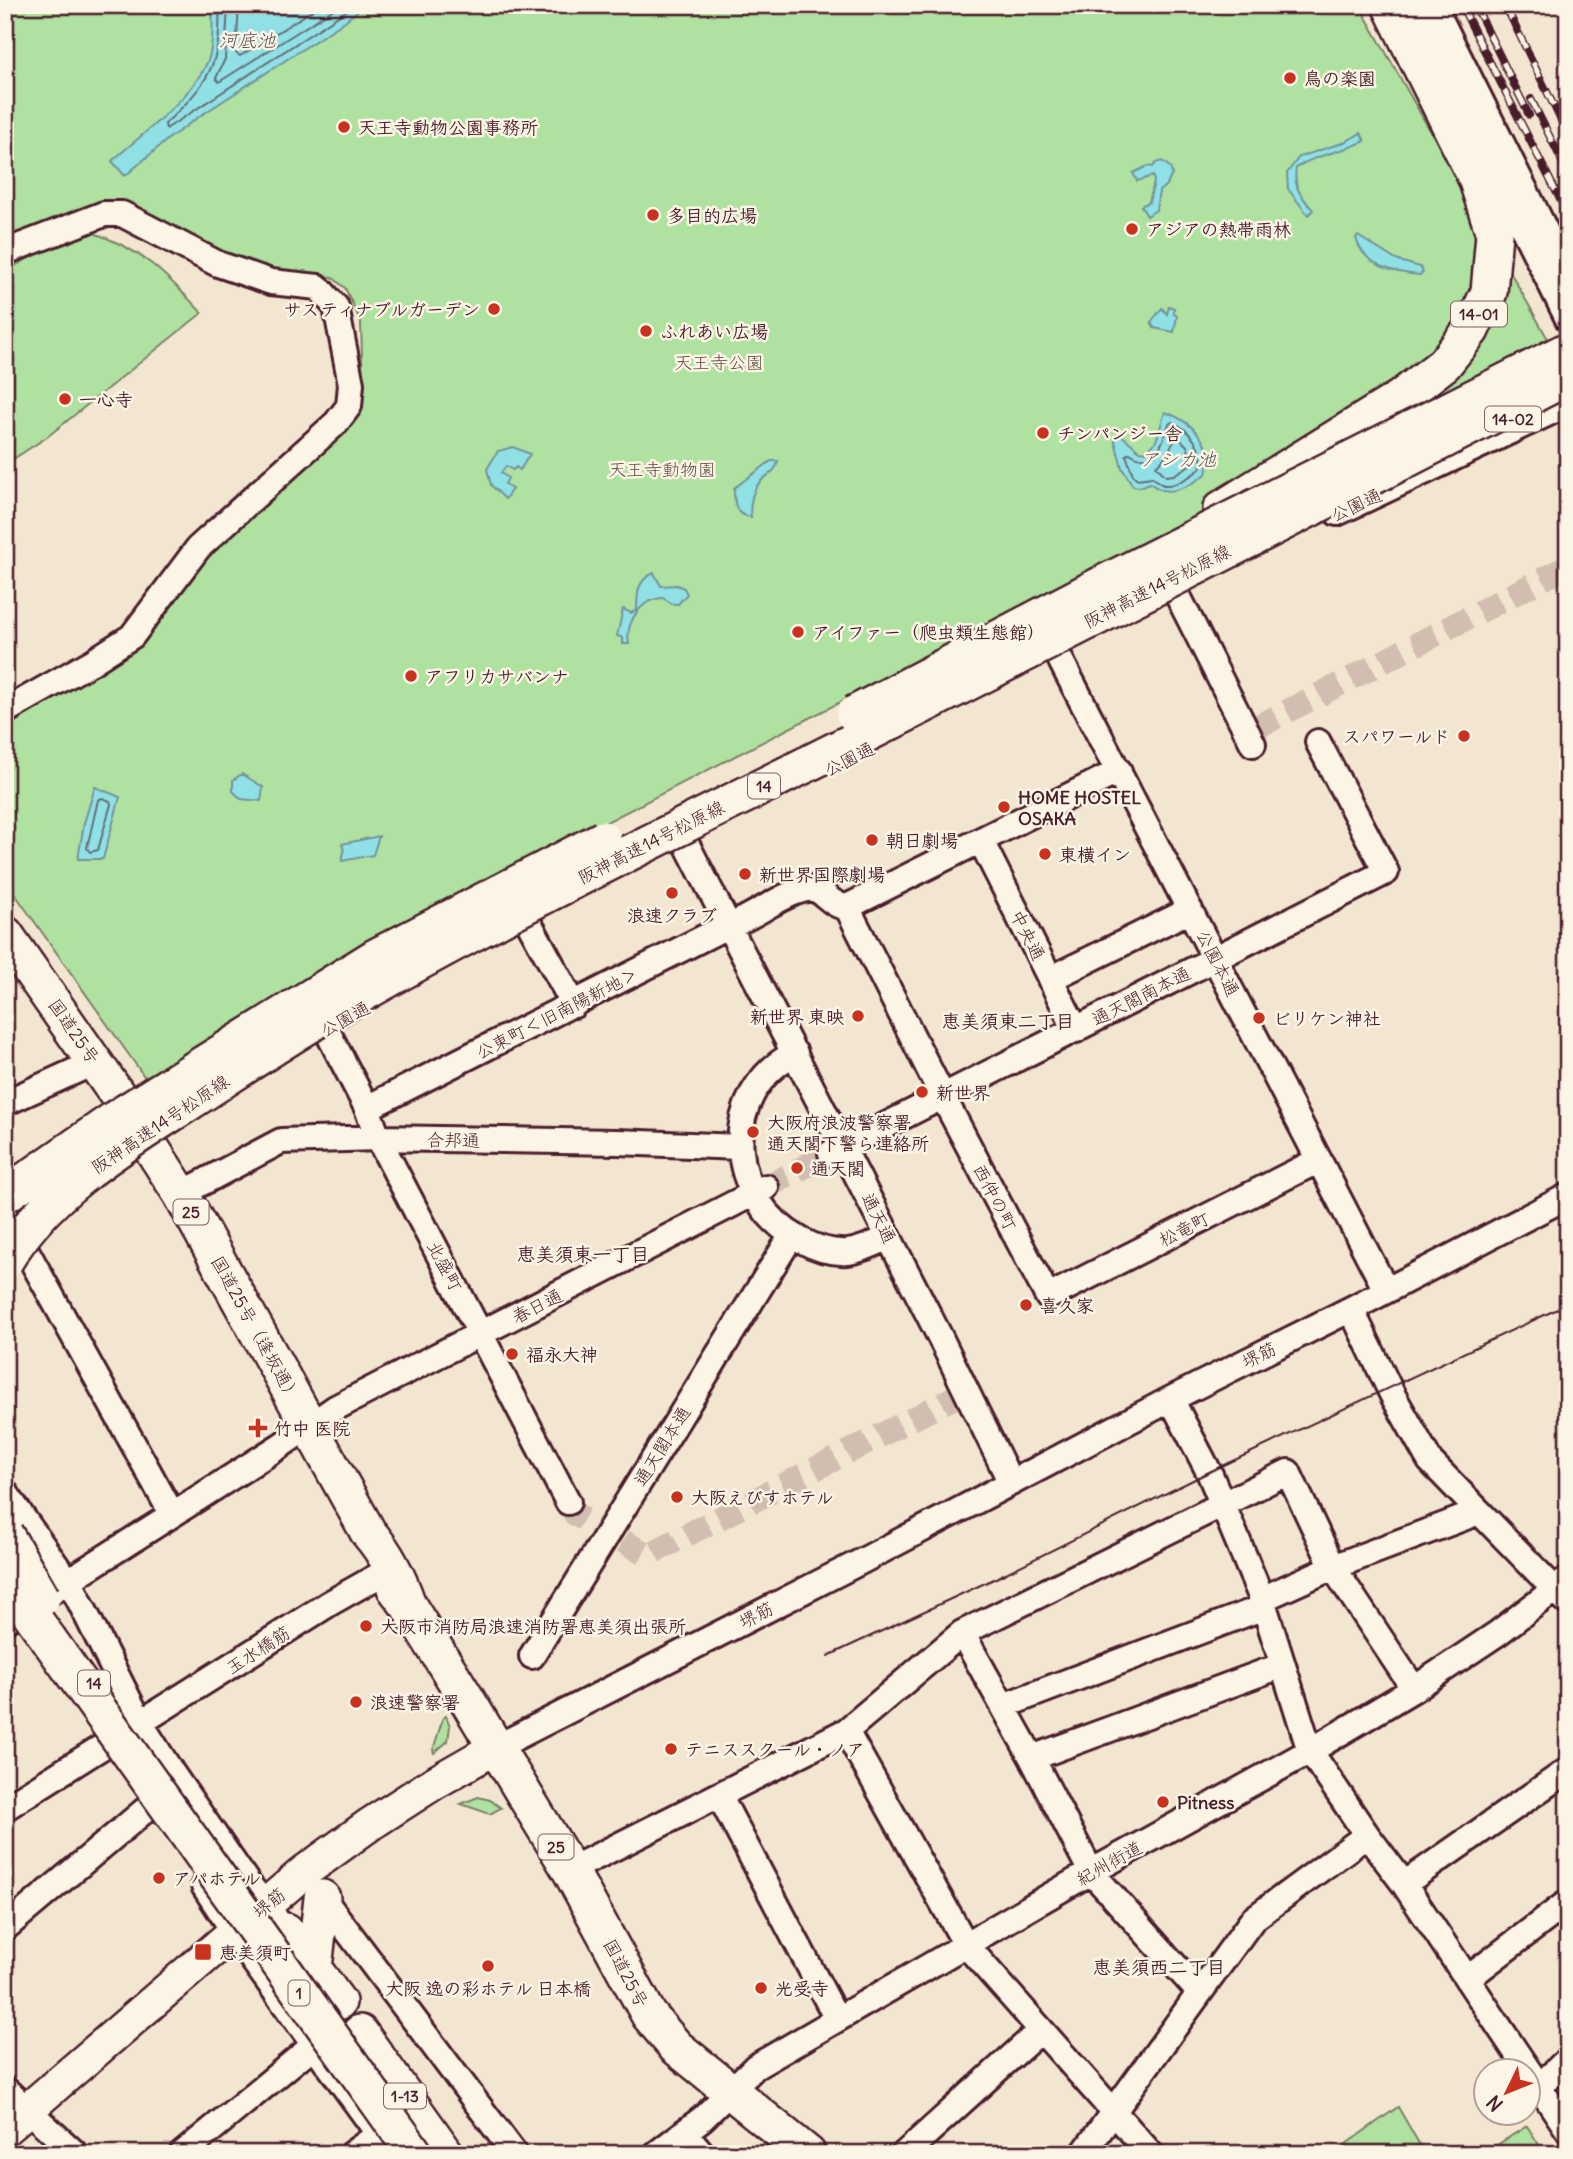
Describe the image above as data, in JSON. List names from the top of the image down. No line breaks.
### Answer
{"streets":{"highway":["14-01","14-02","阪神高速14号松原線","14","国道25号","25","国道25号（逢坂通）","1","1-13"],"main road":["堺筋"],"street":["公園通","中央通","公園本通","通天閣南本通","公東町＜旧南陽新地＞","合邦通","西仲の町","通天通","松竜町","北盛町","春日通","通天閣本通","玉水橋筋","紀州街道"]},"crossings":[["14-01","阪神高速14号松原線"],["14-02","阪神高速14号松原線"],["公園通","国道25号"],["公園通","通天通"],["公園通","北盛町"],["公園通","国道25号（逢坂通）"],["14","1"],["中央通","通天閣南本通"],["公園本通","通天閣南本通"],["公園本通","松竜町"],["公園本通","堺筋"],["通天閣南本通","西仲の町"],["通天閣南本通","通天通"],["公東町＜旧南陽新地＞","西仲の町"],["公東町＜旧南陽新地＞","通天通"],["公東町＜旧南陽新地＞","北盛町"],["国道25号","国道25号（逢坂通）"],["国道25号","堺筋"],["国道25号","紀州街道"],["合邦通","北盛町"],["合邦通","国道25号（逢坂通）"],["西仲の町","松竜町"],["通天通","堺筋"],["北盛町","春日通"],["春日通","国道25号（逢坂通）"],["国道25号（逢坂通）","堺筋"],["国道25号（逢坂通）","玉水橋筋"]],"districts":["恵美須東二丁目","恵美須東一丁目","恵美須西二丁目"],"water":["河底池","アシカ池"],"parks":["天王寺公園","天王寺動物園"],"places":{"other":["鳥の楽園","天王寺動物公園事務所","多目的広場","アジアの熱帯雨林","サスティナブルガーデン","ふれあい広場","一心寺","チンパンジー舎","アイファー（爬虫類生態館）","アフリカサバンナ","スパワールド","HOME HOSTEL OSAKA","朝日劇場","東横イン","新世界国際劇場","浪速クラブ","新世界 東映","ビリケン神社","新世界","大阪府浪波警察署 通天閣下警ら連絡所","通天閣","喜久家","福永大神","大阪えびすホテル","大阪市消防局浪速消防署恵美須出張所","浪速警察署","テニススクール・ノア","Pitness","アパホテル","大阪 逸の彩ホテル 日本橋","光受寺"],"health":["竹中 医院"],"transit":["恵美須町"]},"north":"bottom left"}
